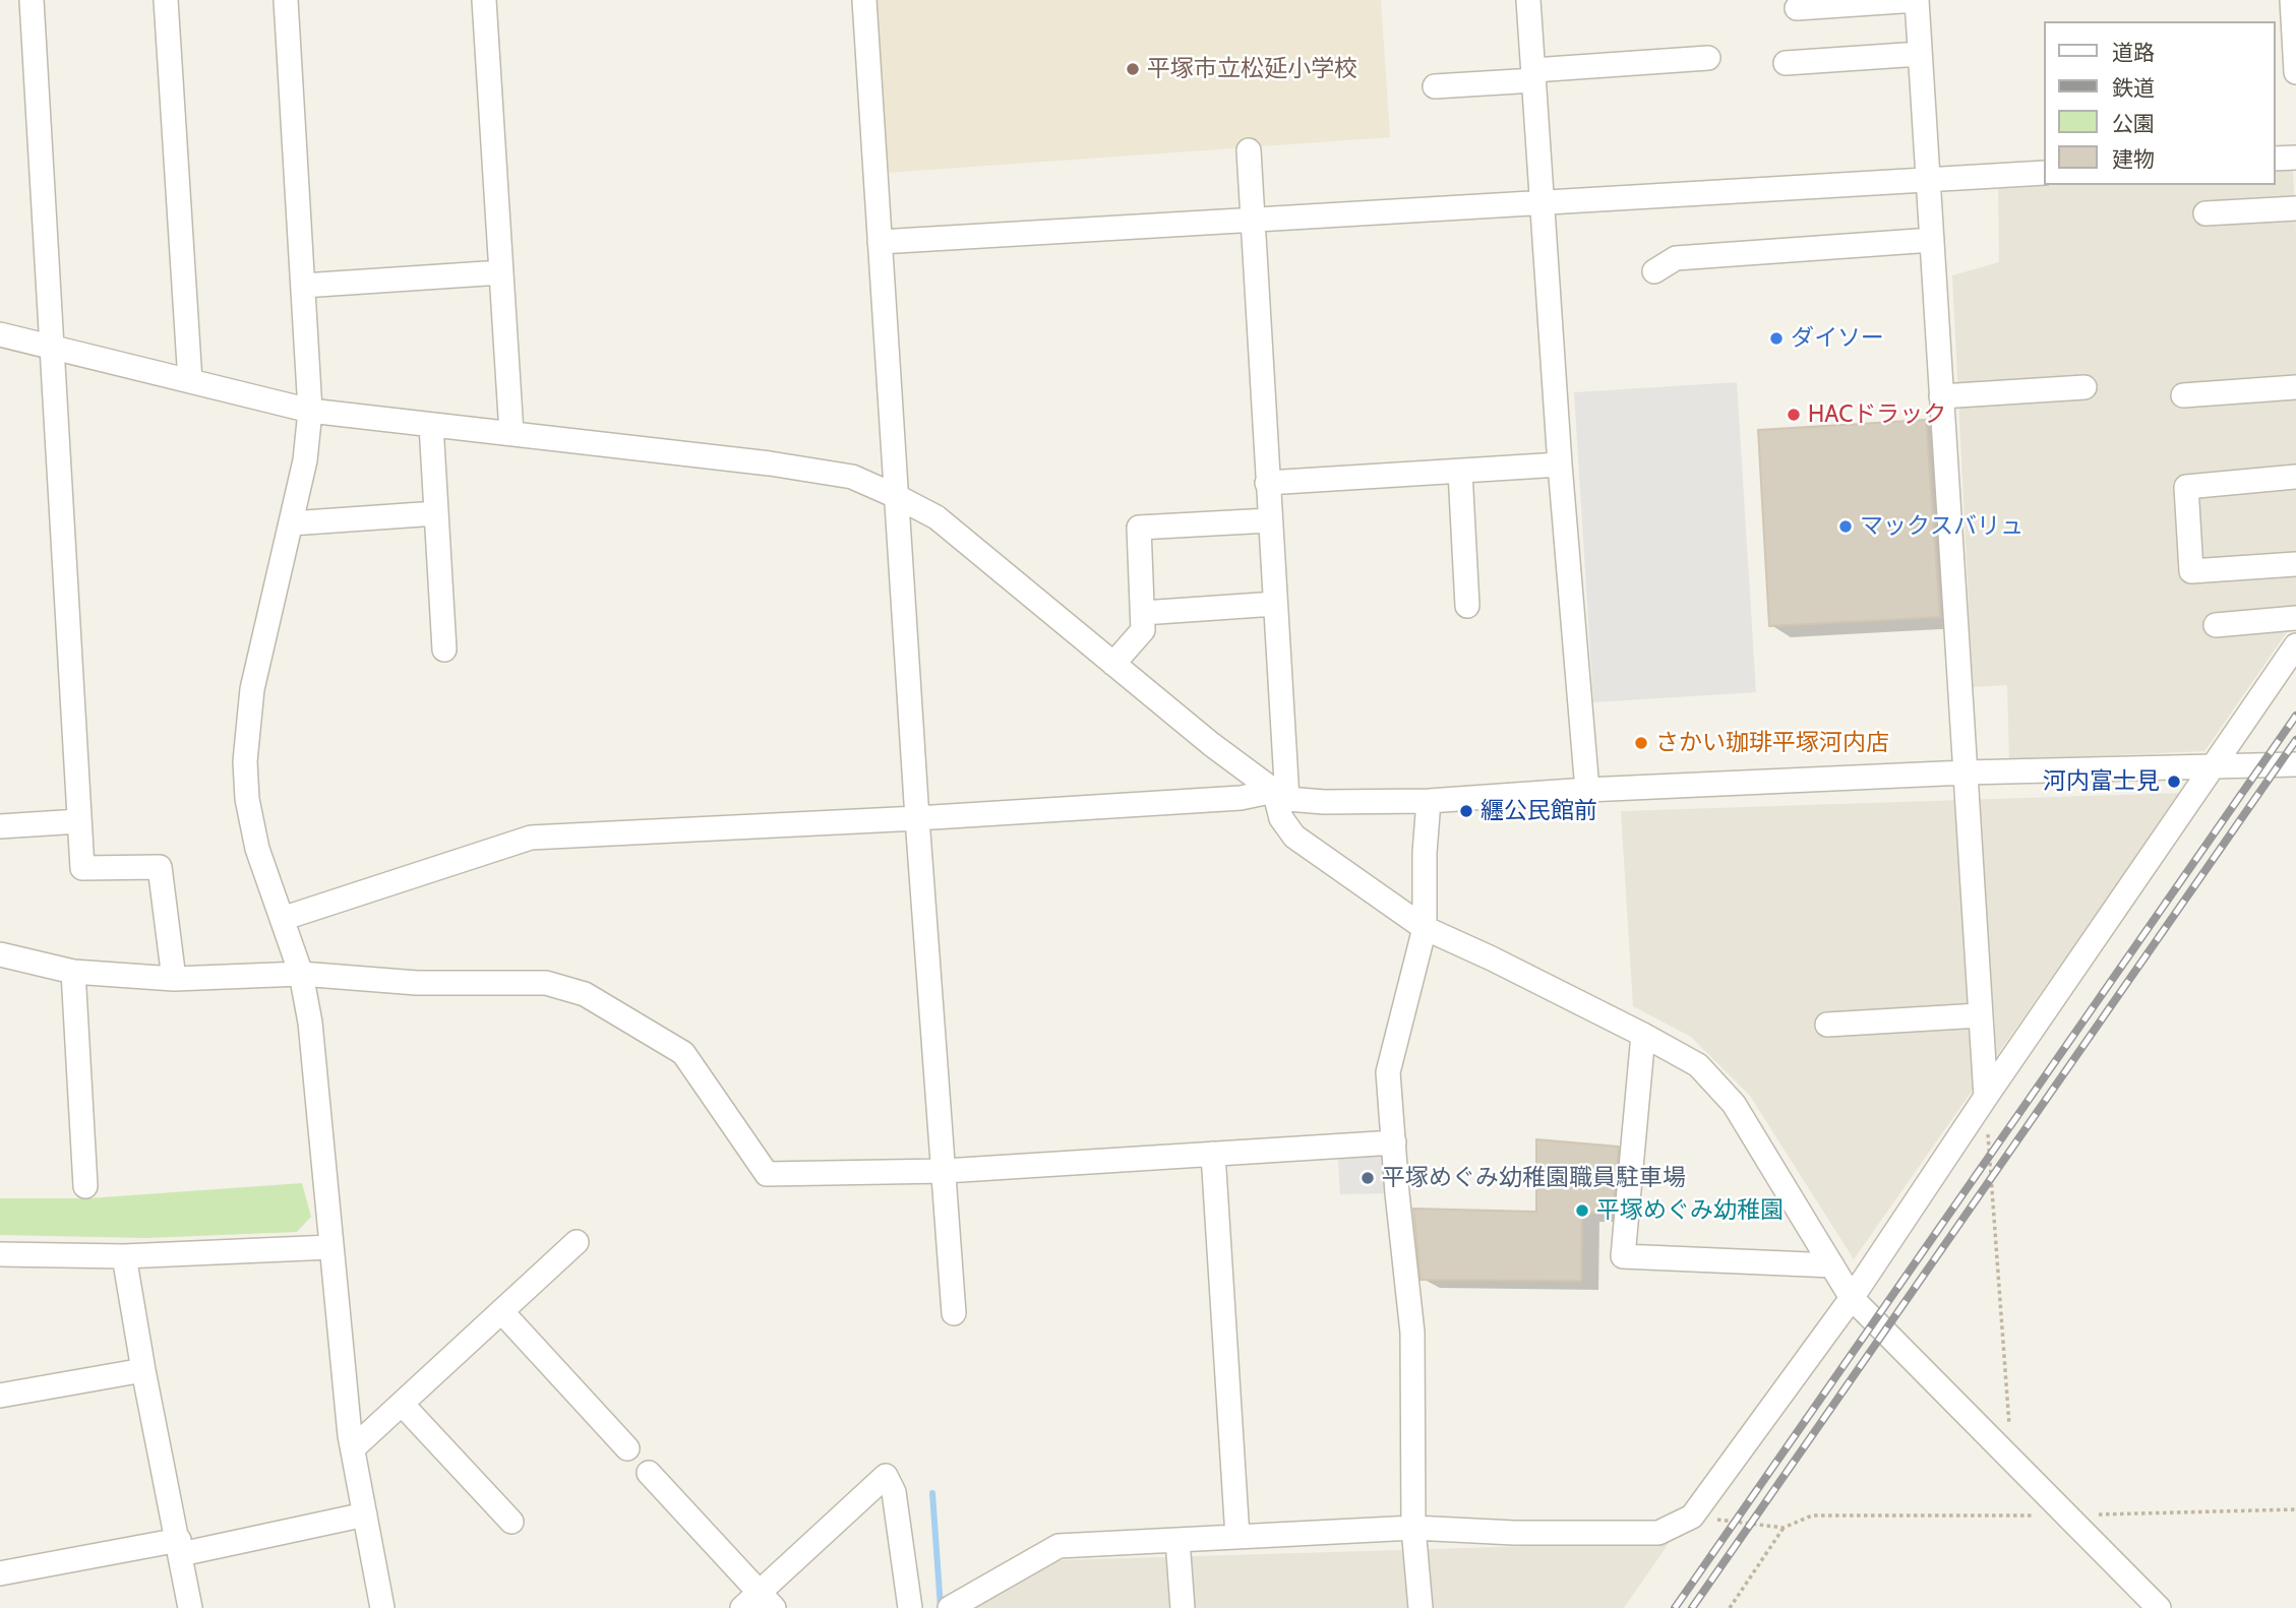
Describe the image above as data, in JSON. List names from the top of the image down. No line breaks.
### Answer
{"places":["平塚市立松延小学校","ダイソー","HACドラック","マックスバリュ","さかい珈琲平塚河内店","河内富士見","纒公民館前","平塚めぐみ幼稚園職員駐車場","平塚めぐみ幼稚園"],"legend":["道路","鉄道","公園","建物"]}
